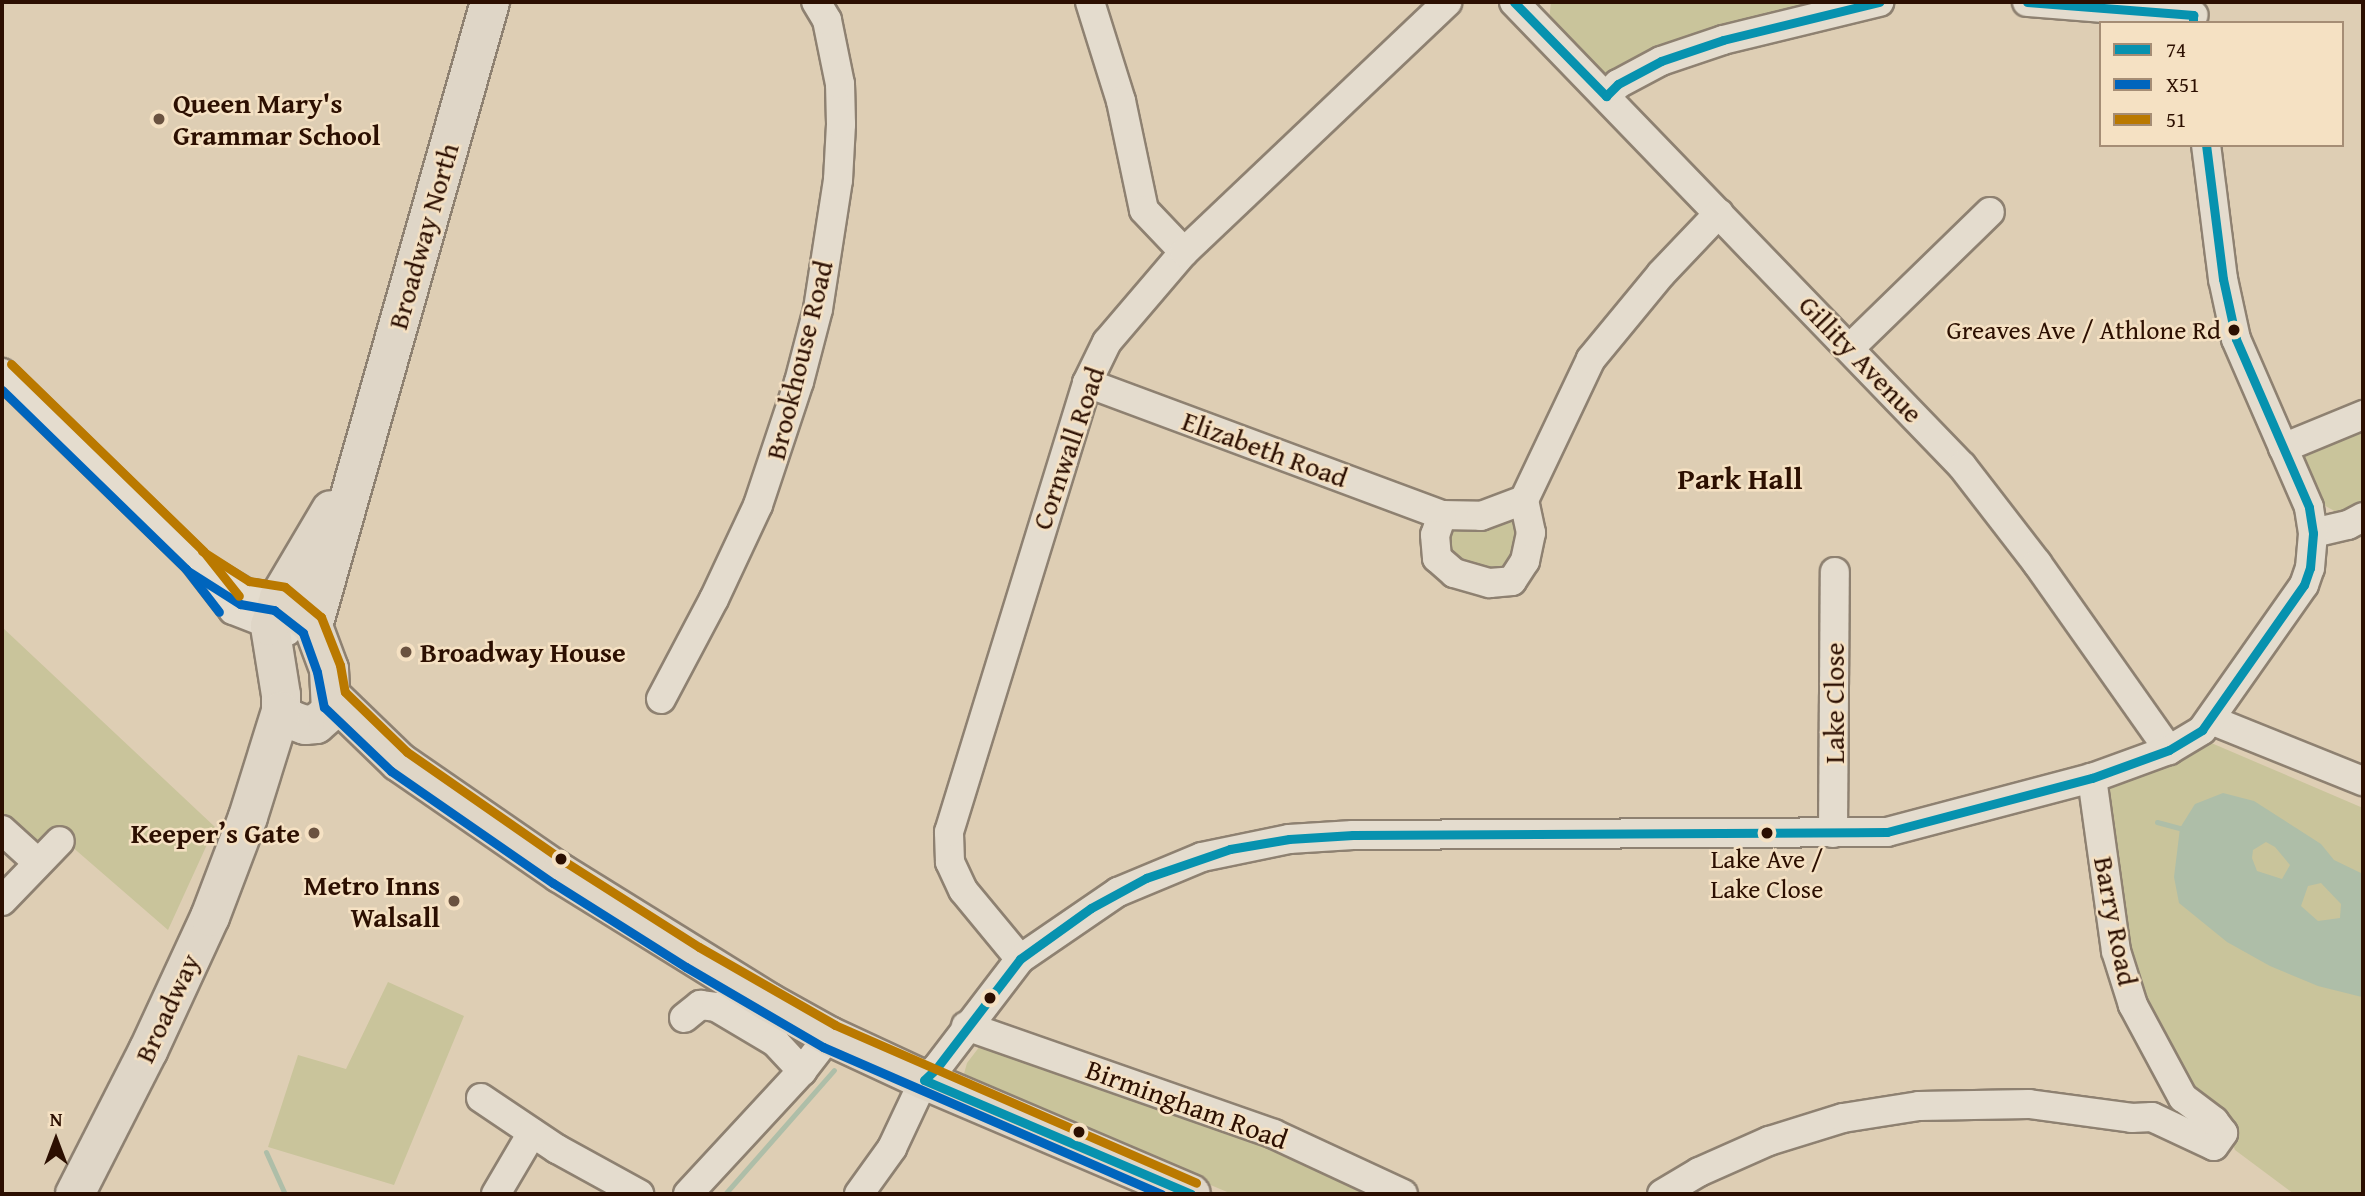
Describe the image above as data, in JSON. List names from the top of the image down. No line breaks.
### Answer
{"streets":{"highway":["Broadway North","Broadway"],"street":["Gillity Avenue","Brookhouse Road","Cornwall Road","Elizabeth Road","Lake Close","Barry Road","Birmingham Road"]},"crossings":[["Cornwall Road","Elizabeth Road"]],"districts":["Park Hall"],"places":["Queen Mary's Grammar School","Greaves Ave / Athlone Rd","Broadway House","Keeper’s Gate","Lake Ave / Lake Close","Metro Inns Walsall"],"lines":["transit line 74","transit line 51","transit line X51"],"legend":["74","X51","51"],"north":"top"}
